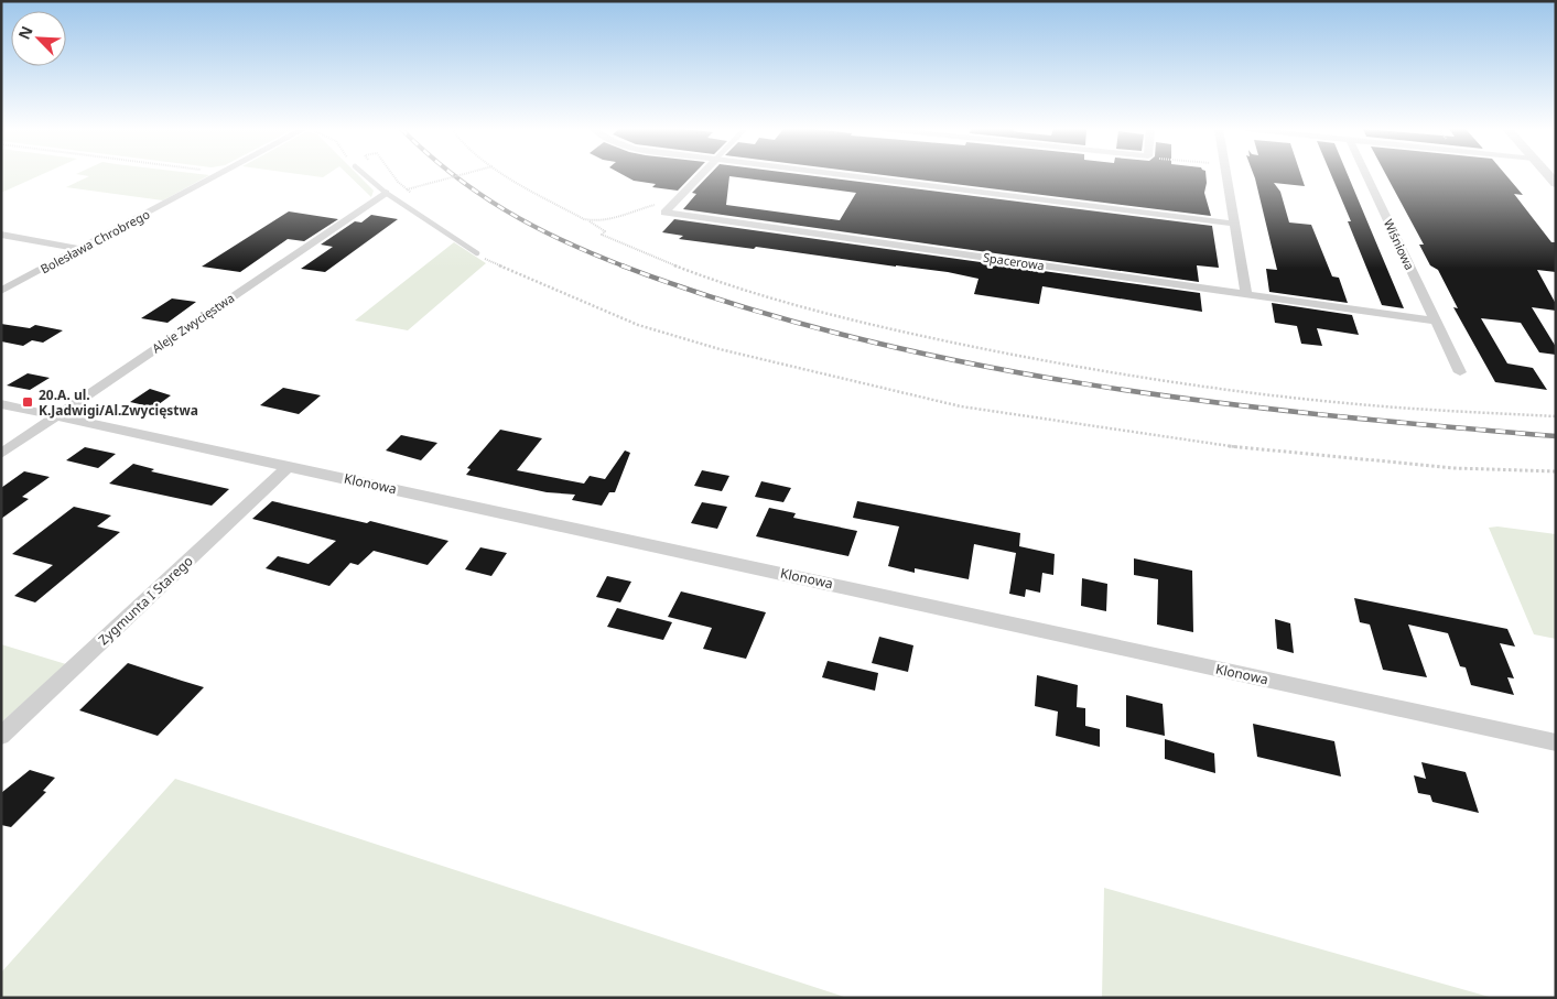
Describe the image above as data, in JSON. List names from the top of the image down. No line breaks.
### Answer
{"streets":{"street":["Bolesława Chrobrego","Wiśniowa","Spacerowa","Aleje Zwycięstwa","Klonowa","Zygmunta I Starego"]},"crossings":[["Wiśniowa","Spacerowa"],["Aleje Zwycięstwa","Klonowa"],["Klonowa","Zygmunta I Starego"]],"places":{"transit":["20.A. ul. K.Jadwigi/Al.Zwycięstwa"]},"north":"top left"}
